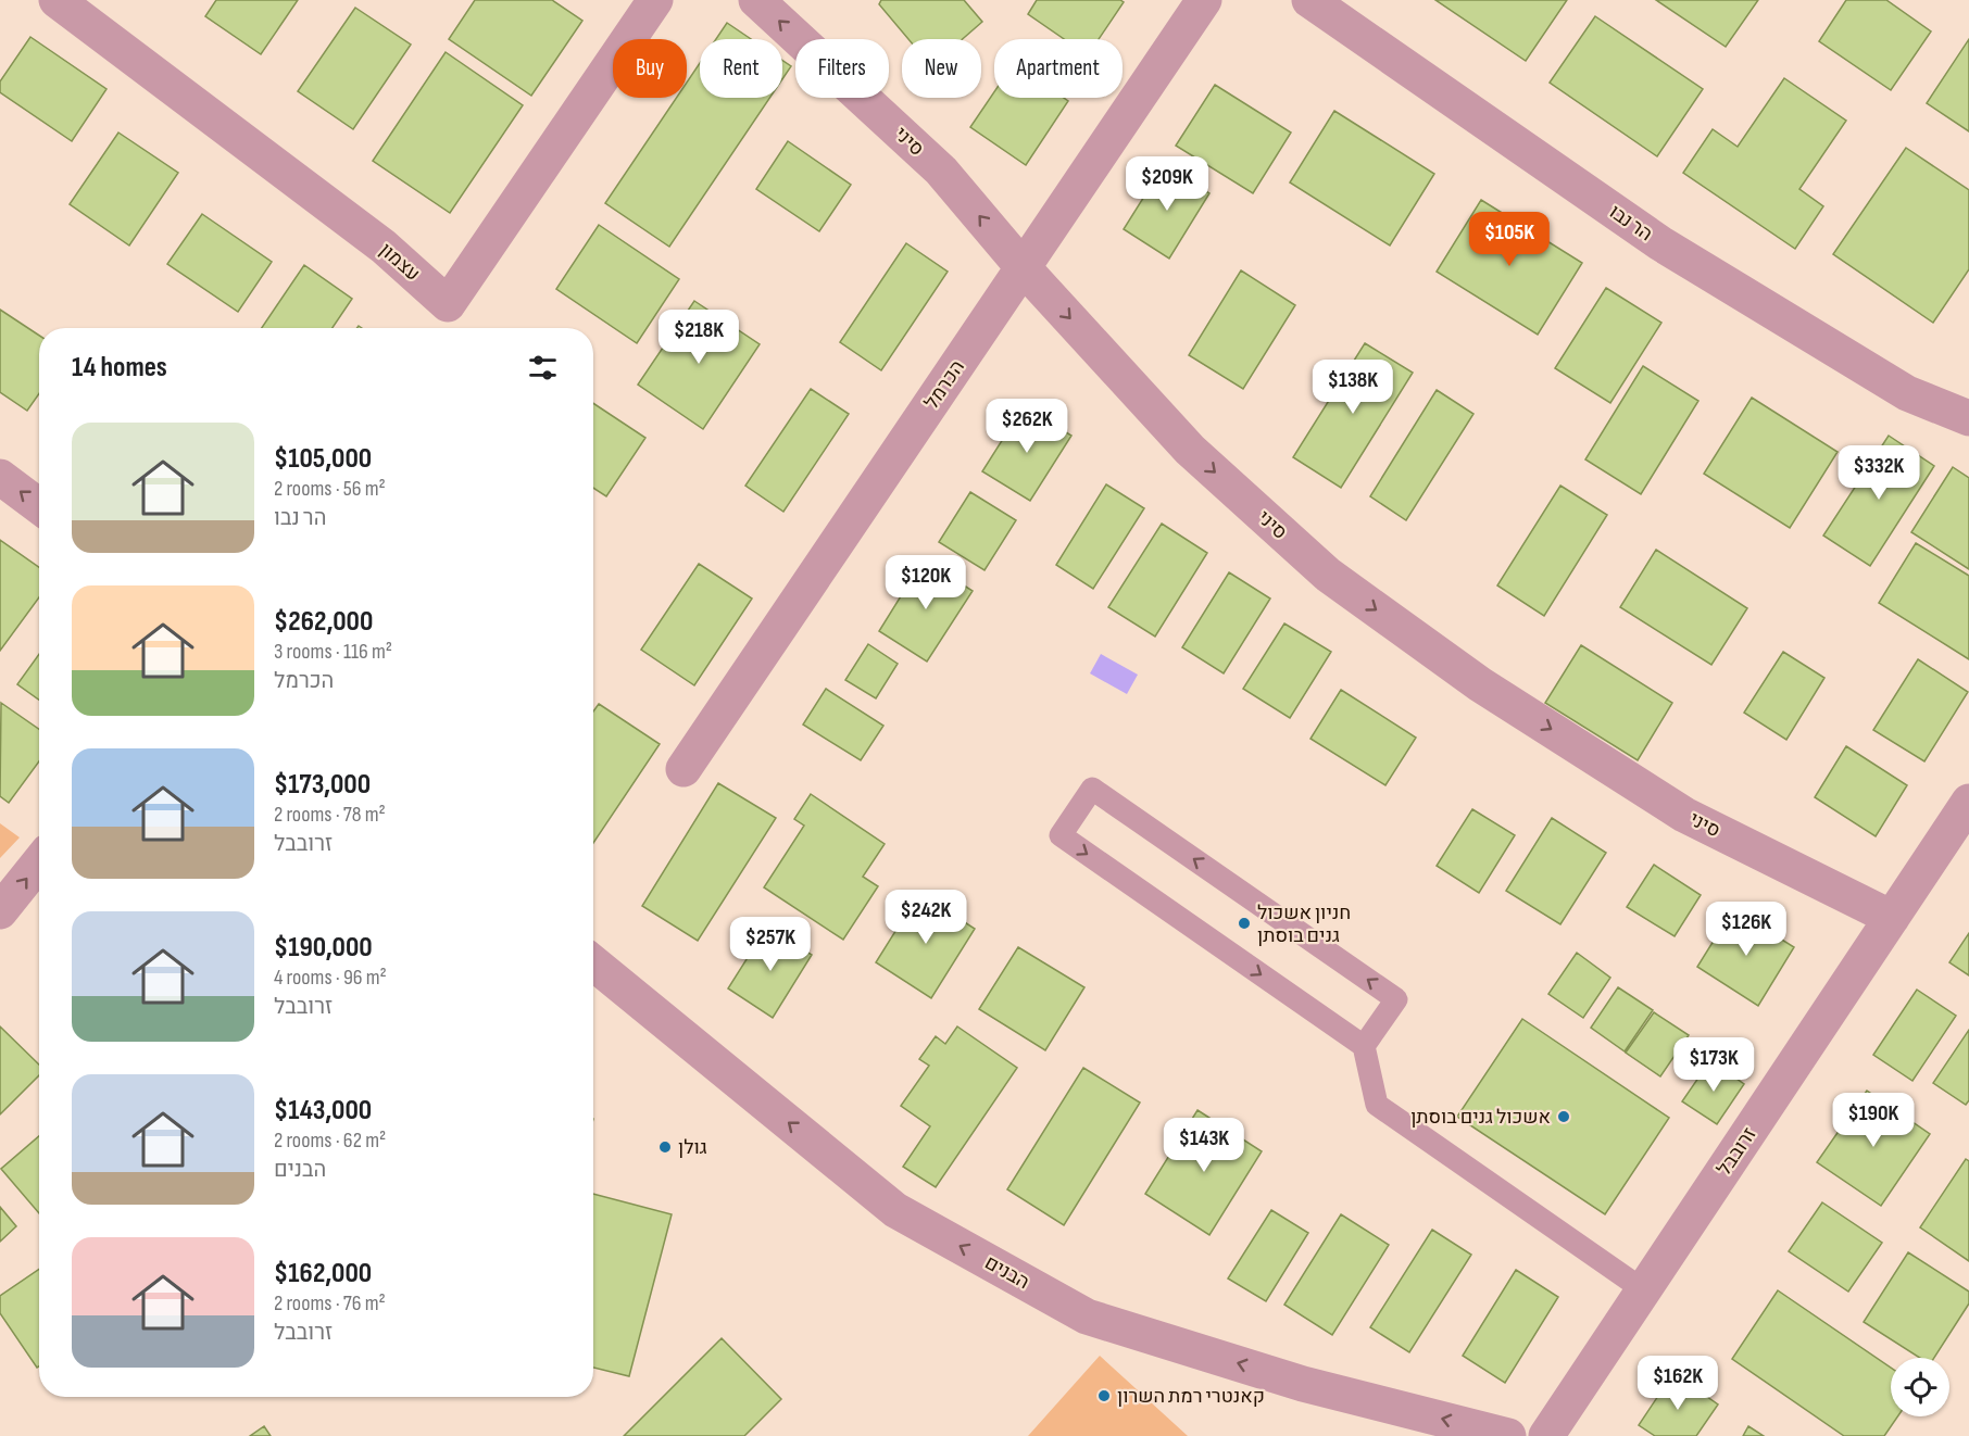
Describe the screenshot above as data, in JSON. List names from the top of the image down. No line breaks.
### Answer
{"streets":{"street":["סיני","הר נבו","עצמון","הכרמל","זרובבל","הבנים"]},"crossings":[["סיני","הכרמל"],["סיני","זרובבל"]],"one_way":["הבנים"],"places":["חניון אשכול גנים בוסתן","אשכול גנים בוסתן","גולן","קאנטרי רמת השרון"],"page":{"chip":["Buy","Rent","Filters","New","Apartment"],"price":["$209K","$105K","$218K","$138K","$262K","$332K","$120K","$242K","$126K","$257K","$173K","$190K","$143K","$162K"],"heading":"14 homes","list":[{"name":"$105,000","note":"2 rooms · 56 m² · הר נבו"},{"name":"$262,000","note":"3 rooms · 116 m² · הכרמל"},{"name":"$173,000","note":"2 rooms · 78 m² · זרובבל"},{"name":"$190,000","note":"4 rooms · 96 m² · זרובבל"},{"name":"$143,000","note":"2 rooms · 62 m² · הבנים"},{"name":"$162,000","note":"2 rooms · 76 m² · זרובבל"}]}}
